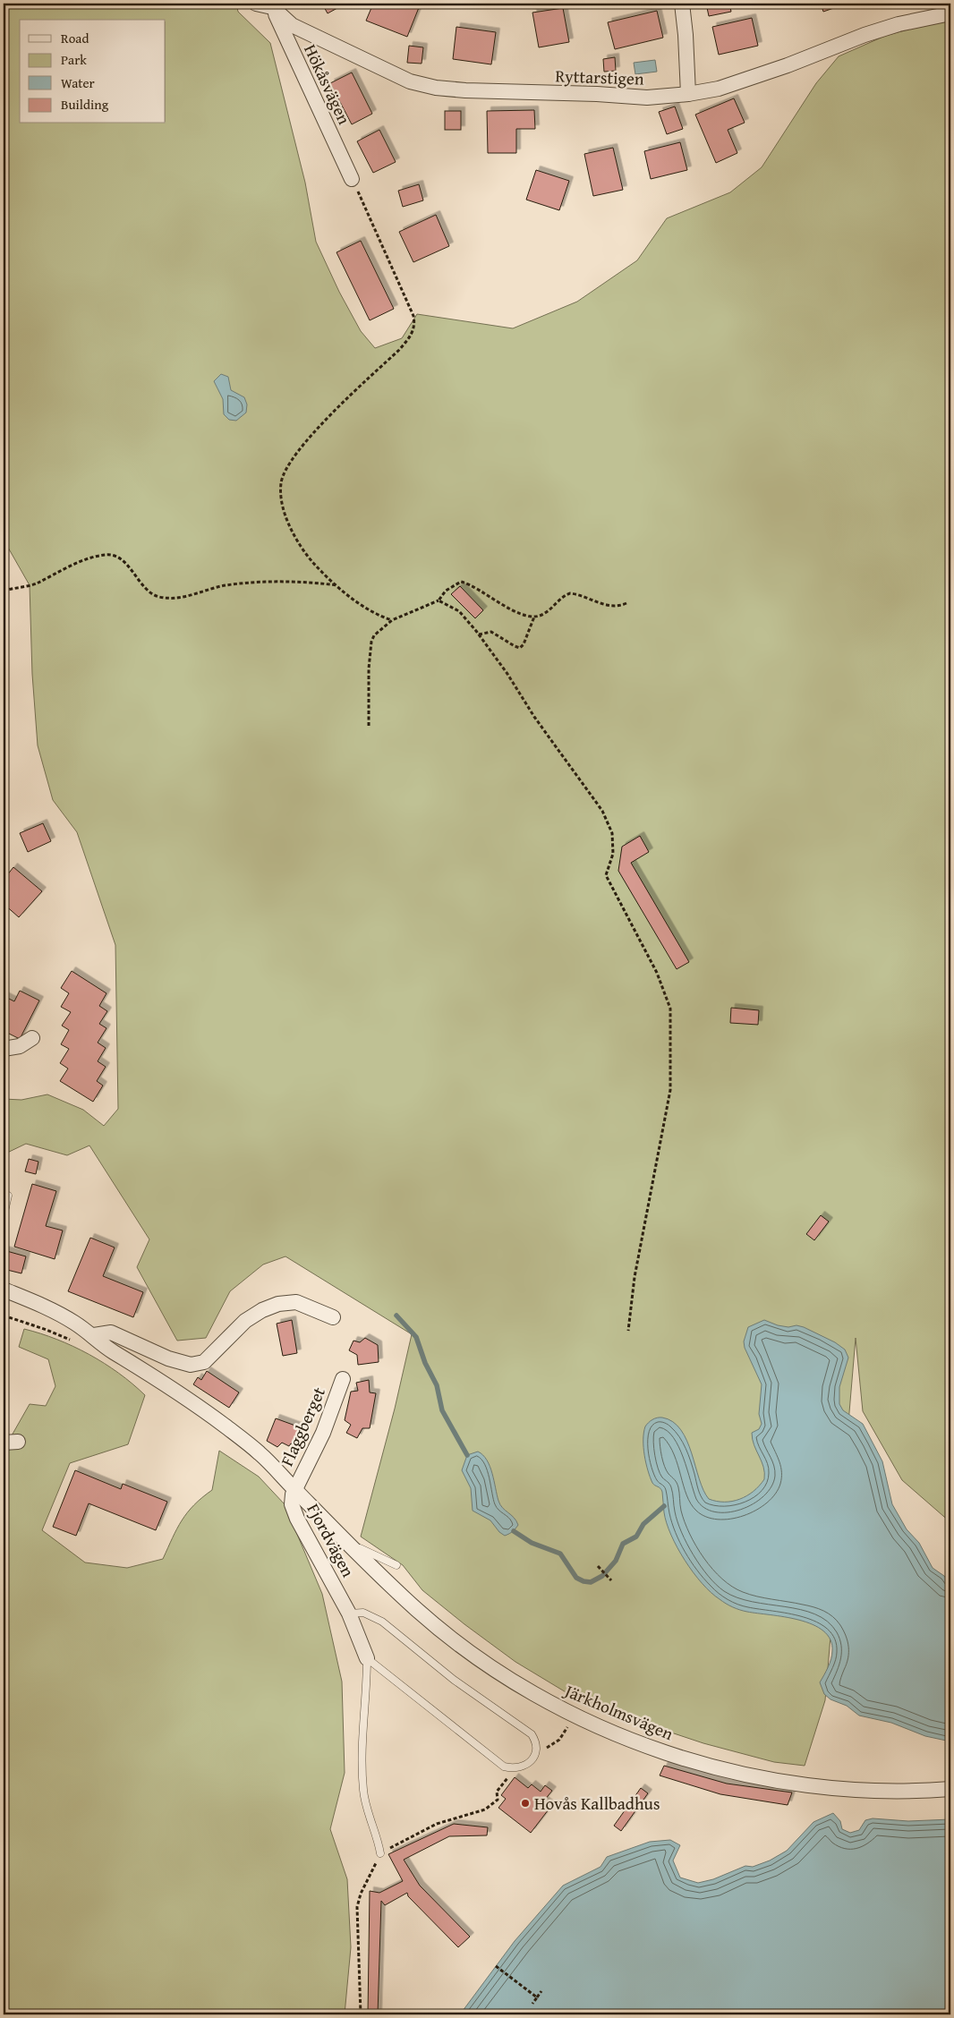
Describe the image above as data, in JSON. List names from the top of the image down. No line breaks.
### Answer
{"streets":{"street":["Ryttarstigen","Hökåsvägen","Flaggberget","Fjordvägen","Järkholmsvägen"]},"crossings":[["Ryttarstigen","Hökåsvägen"],["Flaggberget","Fjordvägen"],["Flaggberget","Järkholmsvägen"],["Fjordvägen","Järkholmsvägen"]],"places":["Hovås Kallbadhus"],"legend":["Road","Park","Water","Building"]}
